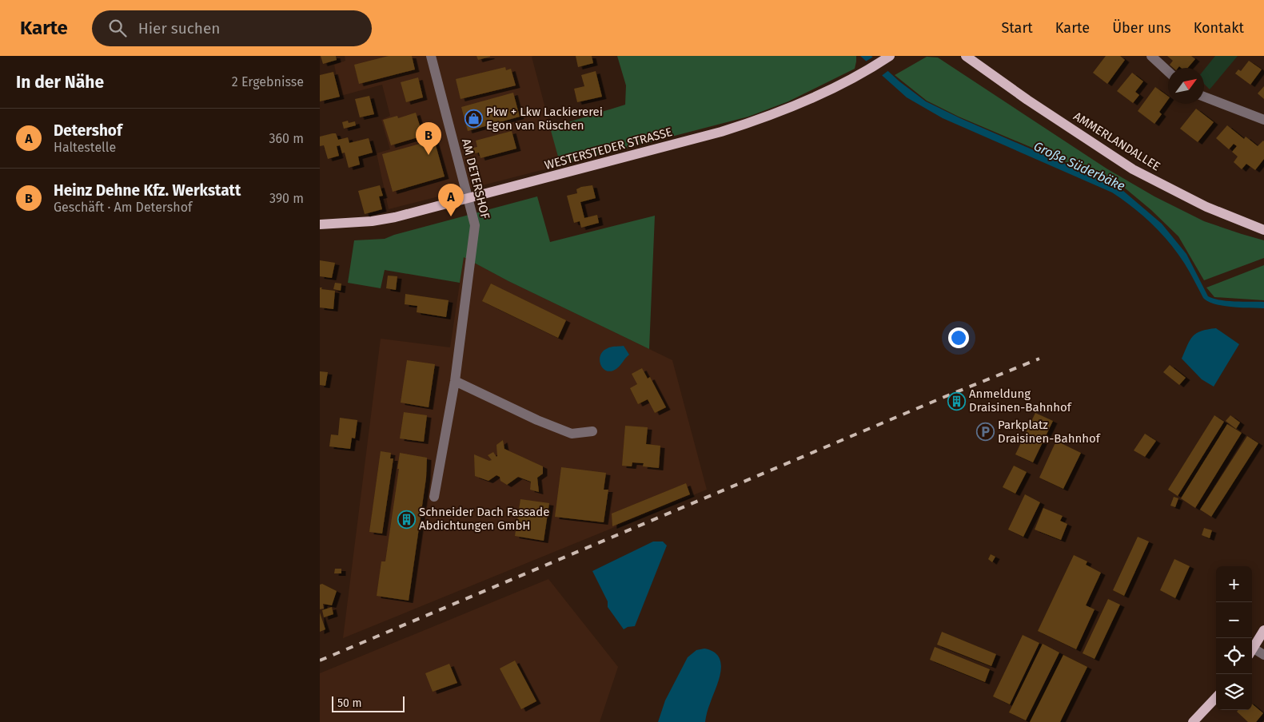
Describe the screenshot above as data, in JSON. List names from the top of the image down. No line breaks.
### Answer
{"streets":{"main road":["AMMERLANDALLEE","WESTERSTEDER STRASSE"],"street":["AM DETERSHOF"]},"crossings":[["WESTERSTEDER STRASSE","AM DETERSHOF"]],"water":["Große Süderbäke"],"places":{"shop":["Pkw + Lkw Lackiererei Egon van Rüschen"],"building":["Anmeldung Draisinen-Bahnhof","Schneider Dach Fassade Abdichtungen GmbH"],"parking":["Parkplatz Draisinen-Bahnhof"]},"scale_bar":"50 m","north":"top right","page":{"header":"Karte","search":"Hier suchen","nav":["Start","Karte","Über uns","Kontakt"],"heading":["In der Nähe","2 Ergebnisse"],"list":[{"mark":"A","name":"Detershof","note":"Haltestelle","value":"360 m"},{"mark":"B","name":"Heinz Dehne Kfz. Werkstatt","note":"Geschäft · Am Detershof","value":"390 m"}],"pins":["B","A"],"map_buttons":["+","−"],"scale":"50 m"}}
